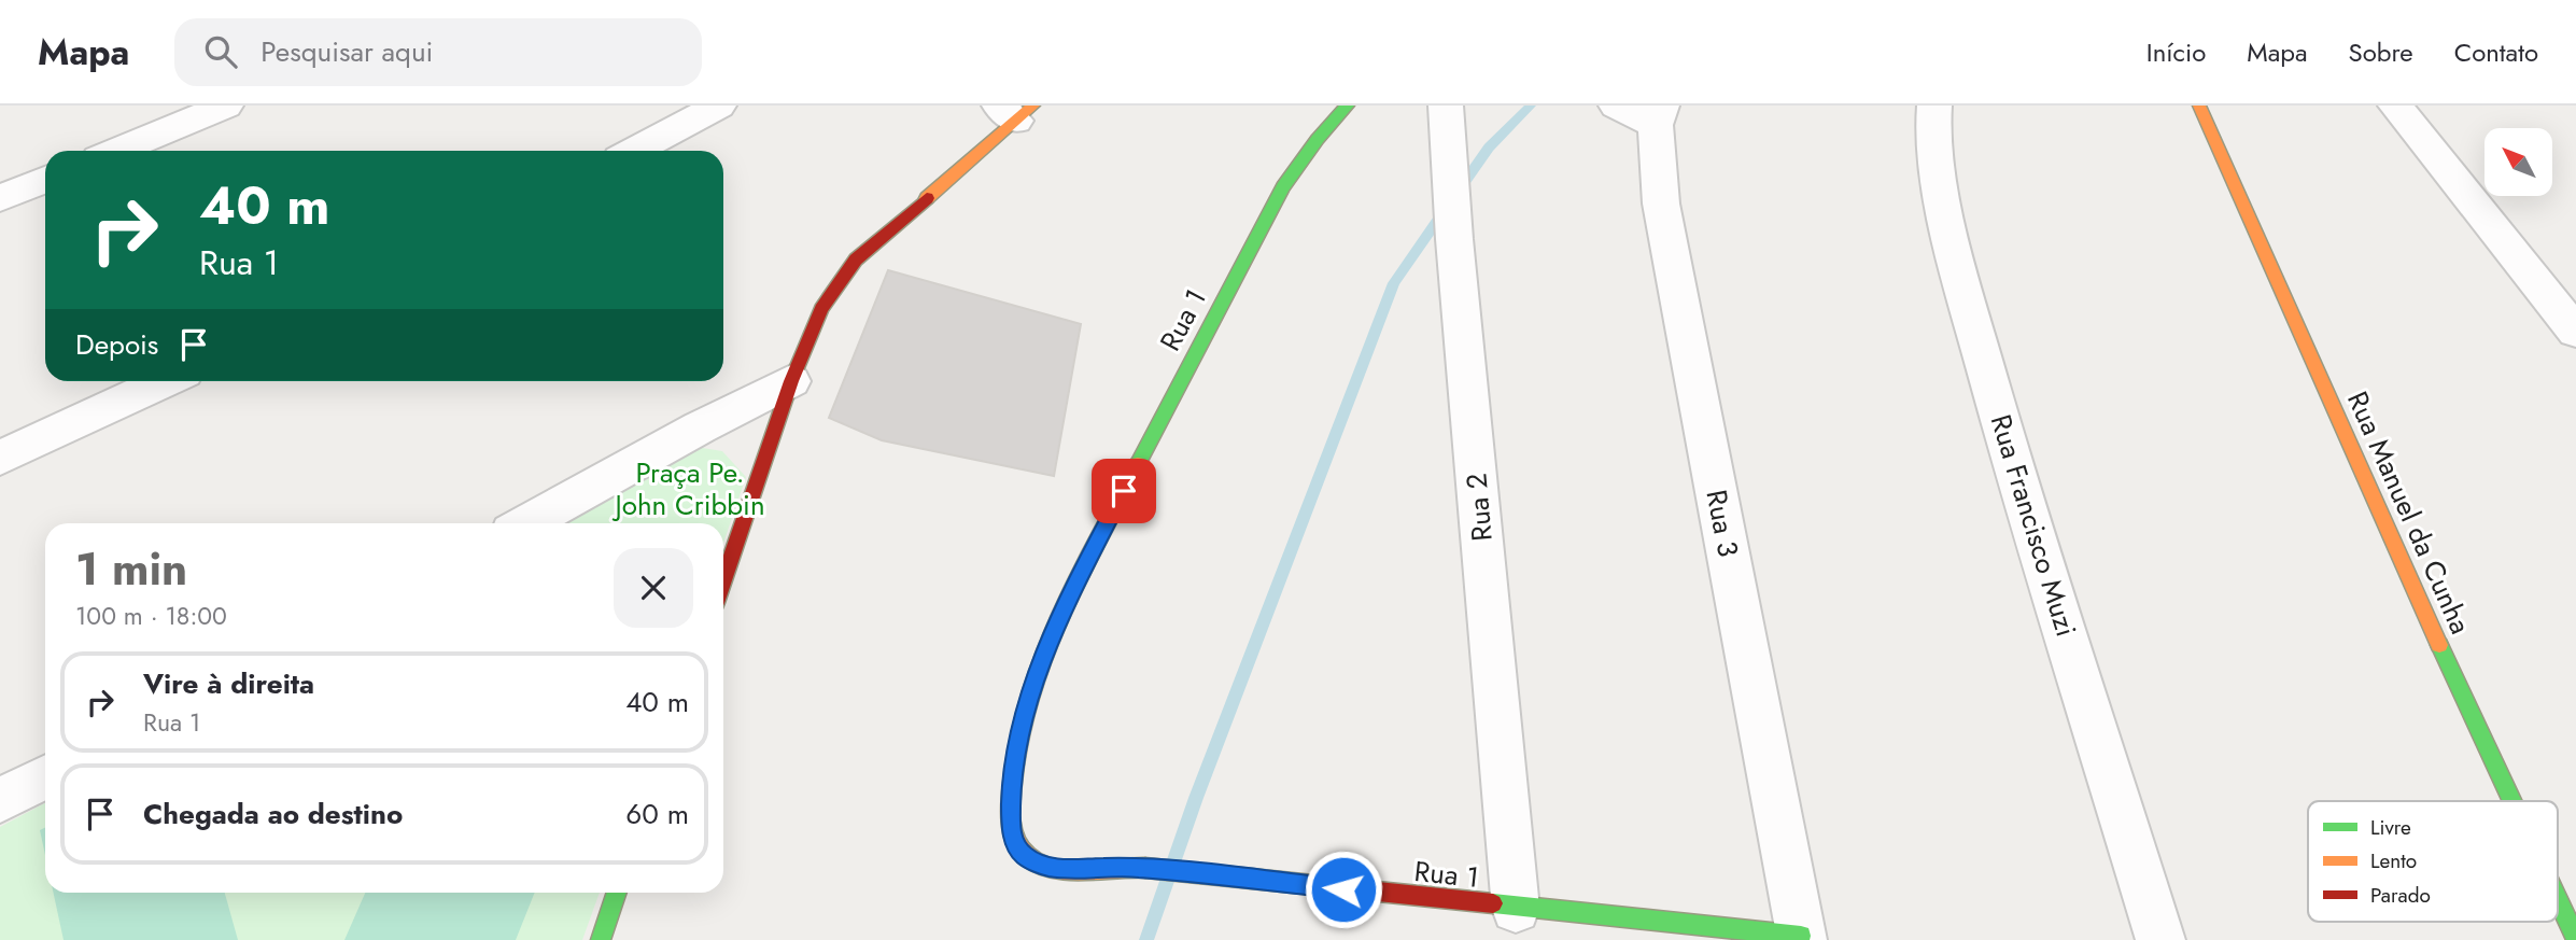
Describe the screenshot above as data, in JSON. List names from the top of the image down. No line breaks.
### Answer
{"streets":{"street":["Rua 1","Rua 2","Rua Manuel da Cunha","Rua 3","Rua Francisco Muzi"]},"crossings":[["Rua 1","Rua 2"],["Rua 1","Rua 3"]],"parks":["Praça Pe. John Cribbin"],"legend":["Livre","Lento","Parado"],"north":"top left","page":{"header":"Mapa","search":"Pesquisar aqui","nav":["Início","Mapa","Sobre","Contato"],"turn":["40 m","Rua 1"],"then":"Depois","heading":["1 min","100 m · 18:00"],"list":[{"name":"Vire à direita","note":"Rua 1","value":"40 m"},{"name":"Chegada ao destino","value":"60 m"}]}}
